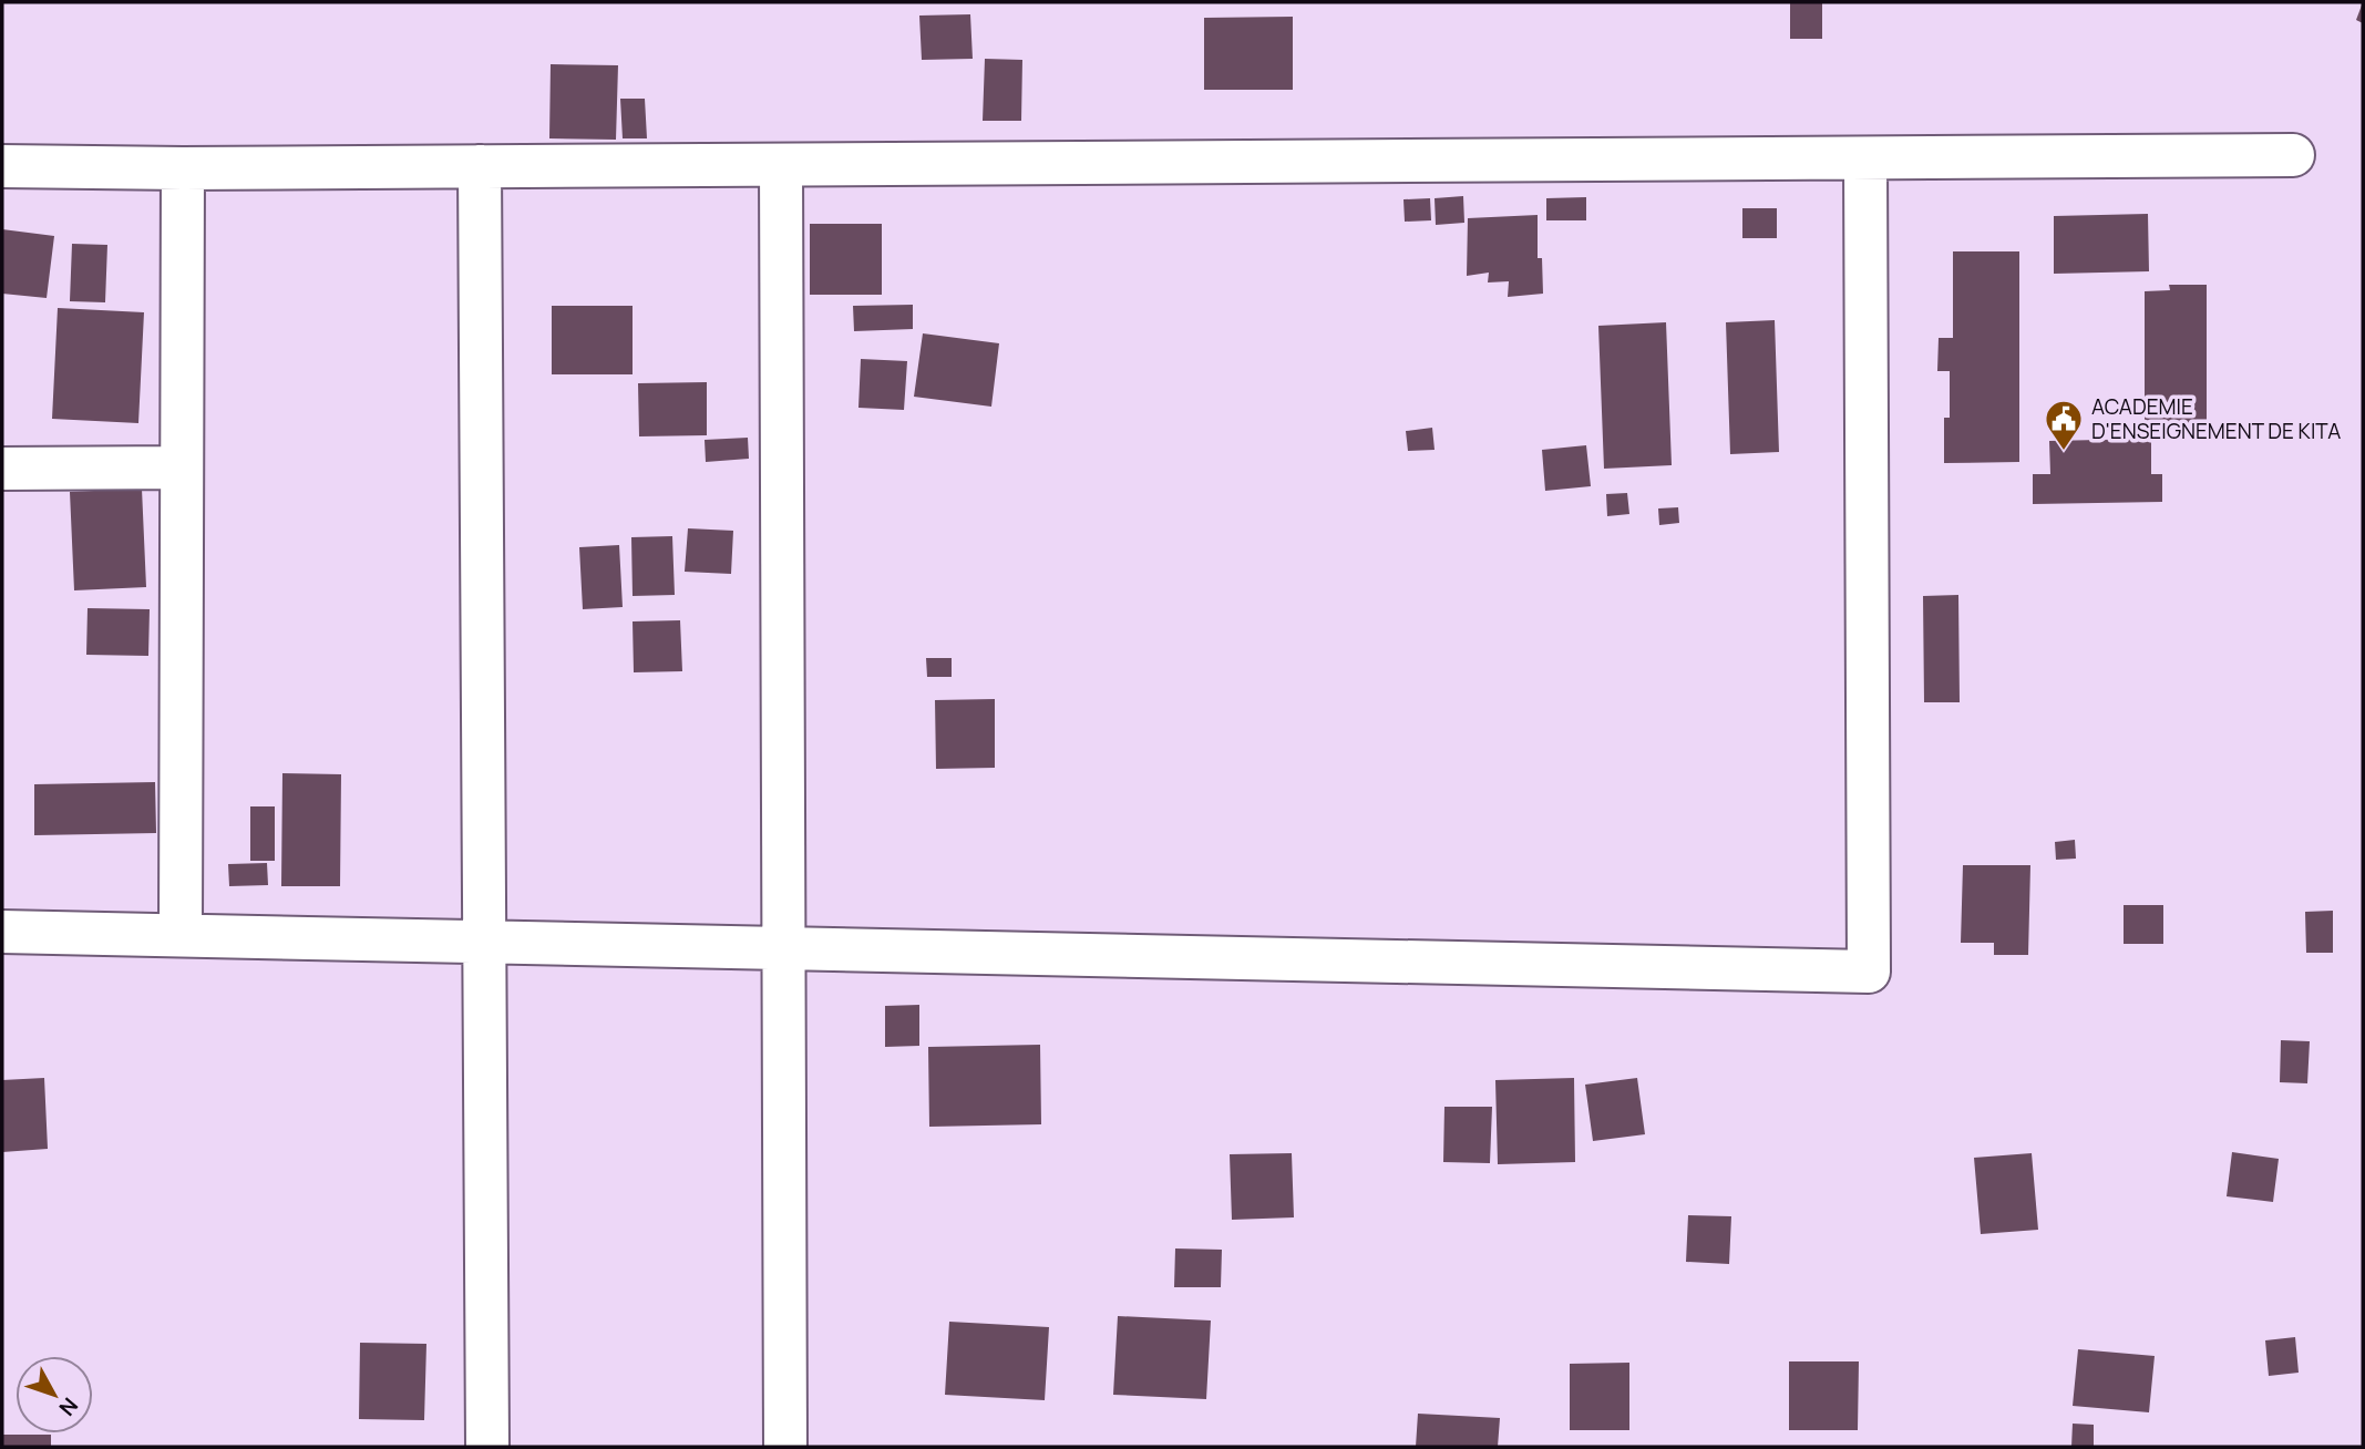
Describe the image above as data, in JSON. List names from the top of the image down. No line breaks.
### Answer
{"places":{"public building":["ACADEMIE D'ENSEIGNEMENT DE KITA"]},"north":"bottom right"}
